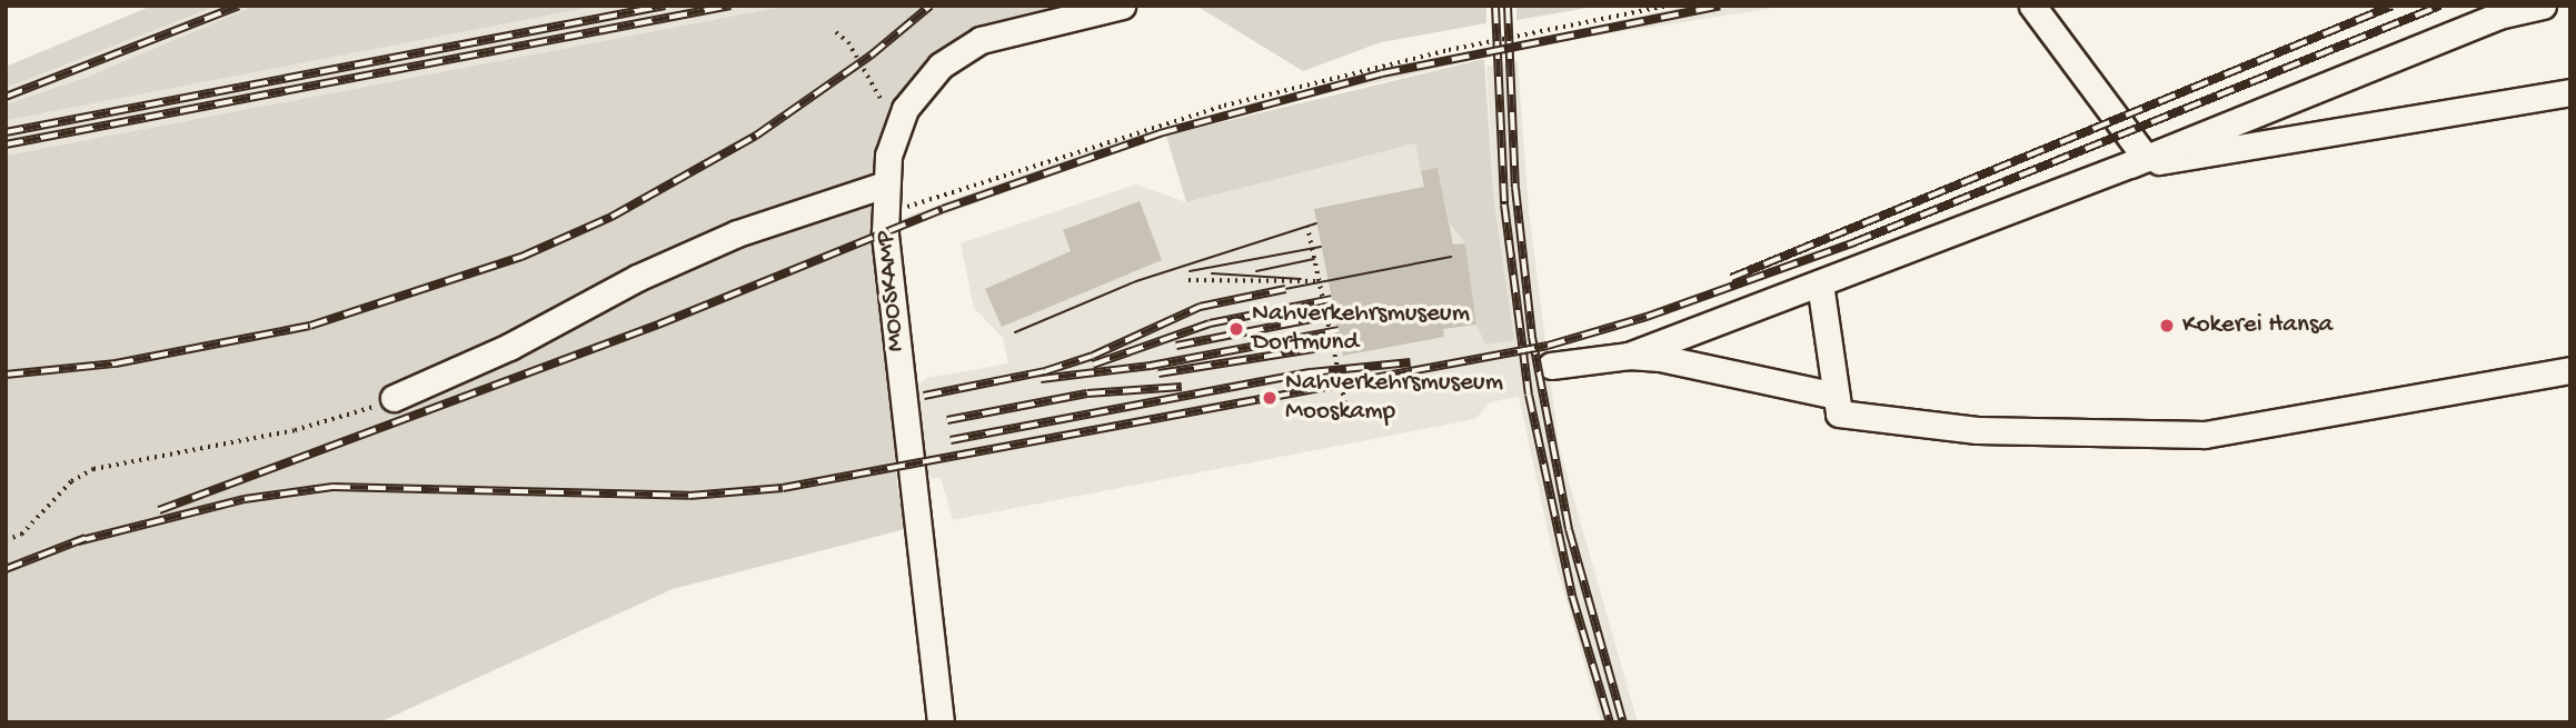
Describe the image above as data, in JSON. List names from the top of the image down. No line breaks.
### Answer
{"streets":{"street":["MOOSKAMP"]},"places":["Kokerei Hansa","Nahverkehrsmuseum Dortmund","Nahverkehrsmuseum Mooskamp"]}
